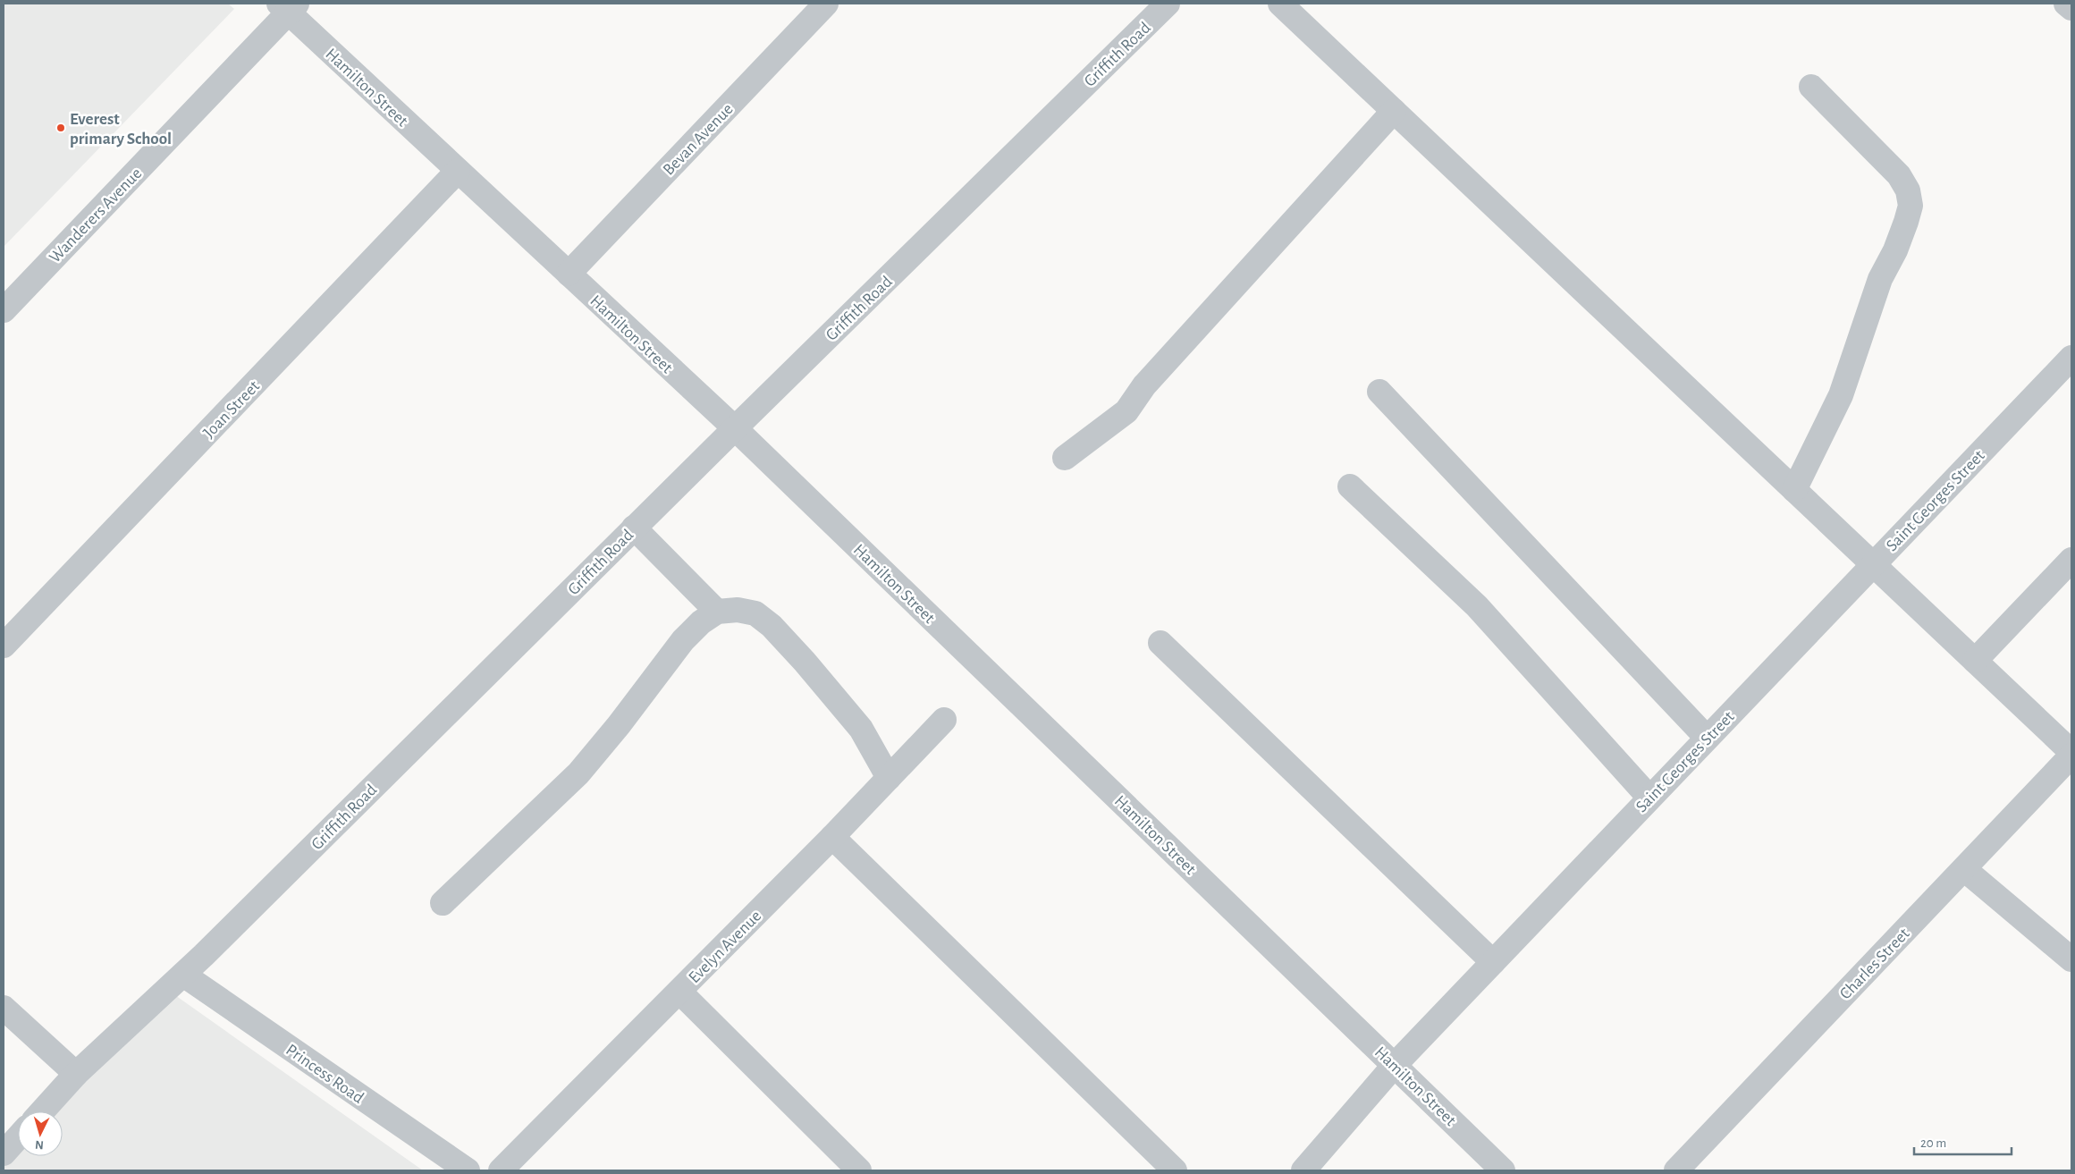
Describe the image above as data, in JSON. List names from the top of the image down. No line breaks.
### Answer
{"streets":{"street":["Griffith Road","Hamilton Street","Bevan Avenue","Wanderers Avenue","Joan Street","Saint Georges Street","Evelyn Avenue","Charles Street","Princess Road"]},"crossings":[["Griffith Road","Hamilton Street"],["Griffith Road","Princess Road"],["Hamilton Street","Bevan Avenue"],["Hamilton Street","Wanderers Avenue"],["Hamilton Street","Joan Street"],["Hamilton Street","Saint Georges Street"]],"places":["Everest primary School"],"scale_bar":"20 m","north":"bottom"}
